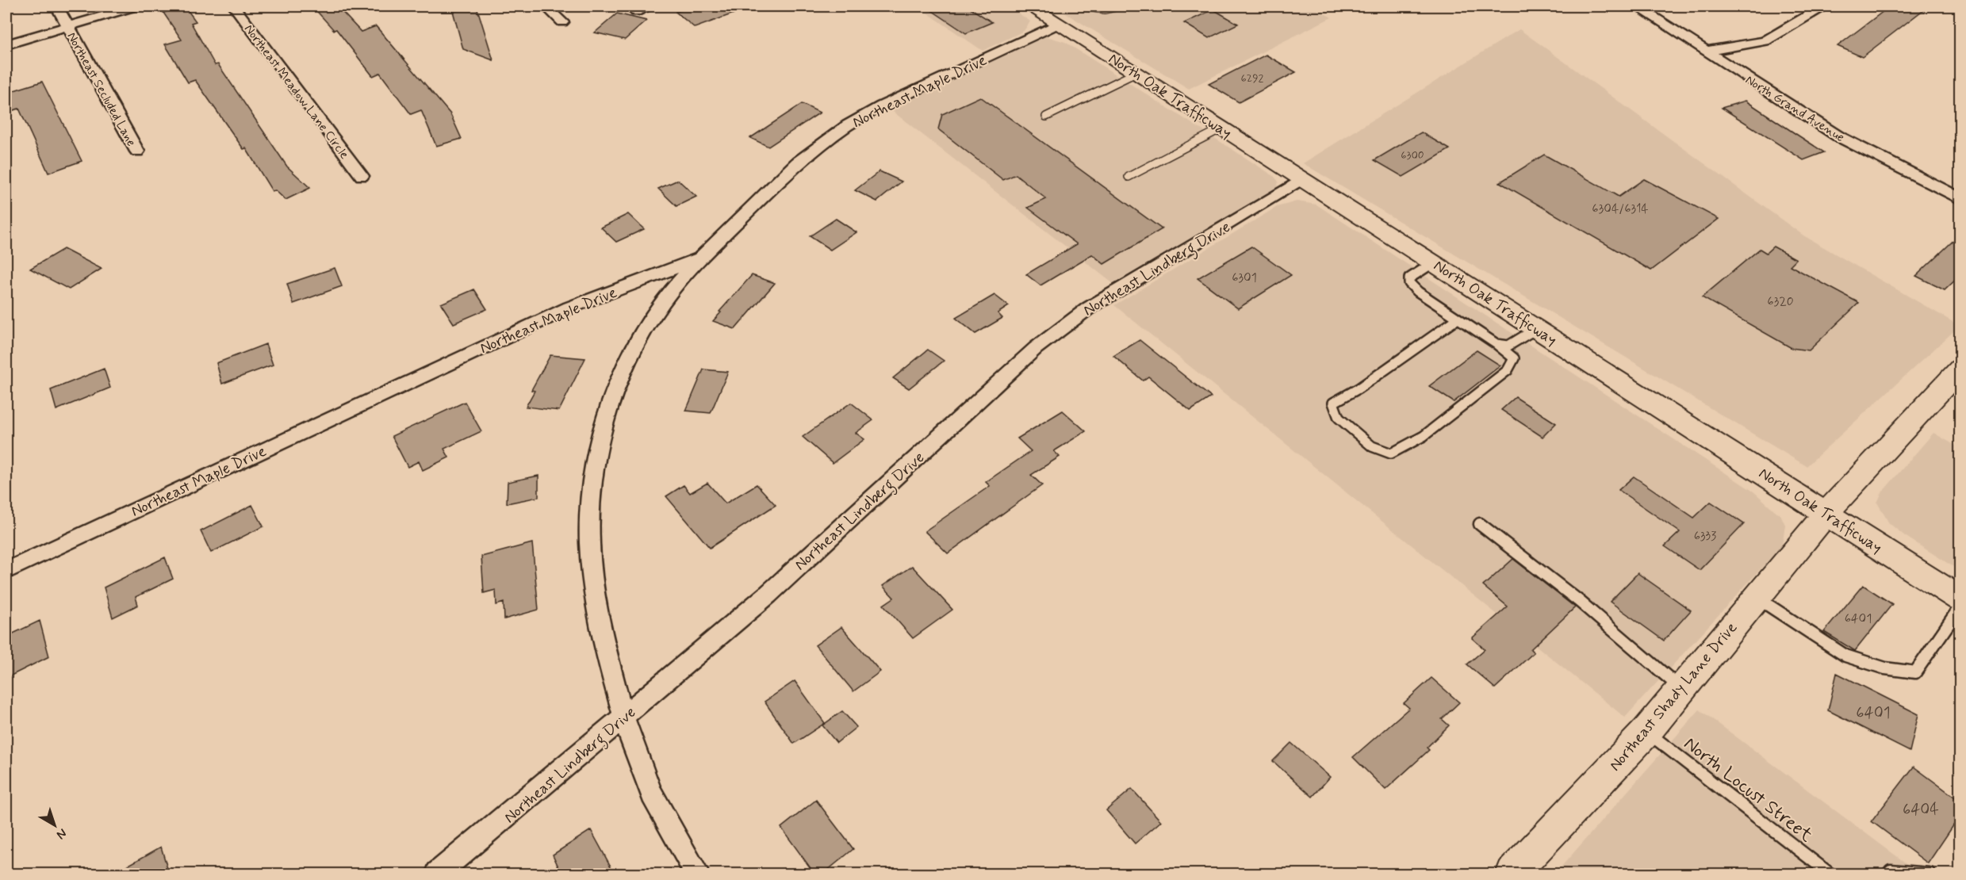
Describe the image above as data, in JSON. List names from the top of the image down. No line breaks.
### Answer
{"streets":{"main road":["North Oak Trafficway","Northeast Shady Lane Drive"],"street":["Northeast Secluded Lane","Northeast Maple Drive","Northeast Meadow Lane Circle","North Grand Avenue","Northeast Lindberg Drive"],"lane":["North Locust Street"]},"crossings":[["Northeast Maple Drive","North Oak Trafficway"],["North Oak Trafficway","Northeast Lindberg Drive"],["North Oak Trafficway","Northeast Shady Lane Drive"],["Northeast Shady Lane Drive","North Locust Street"]],"house_numbers":["6292","6300","6304/6314","6301","6320","6333","6401","6401","6404"],"north":"bottom right"}
